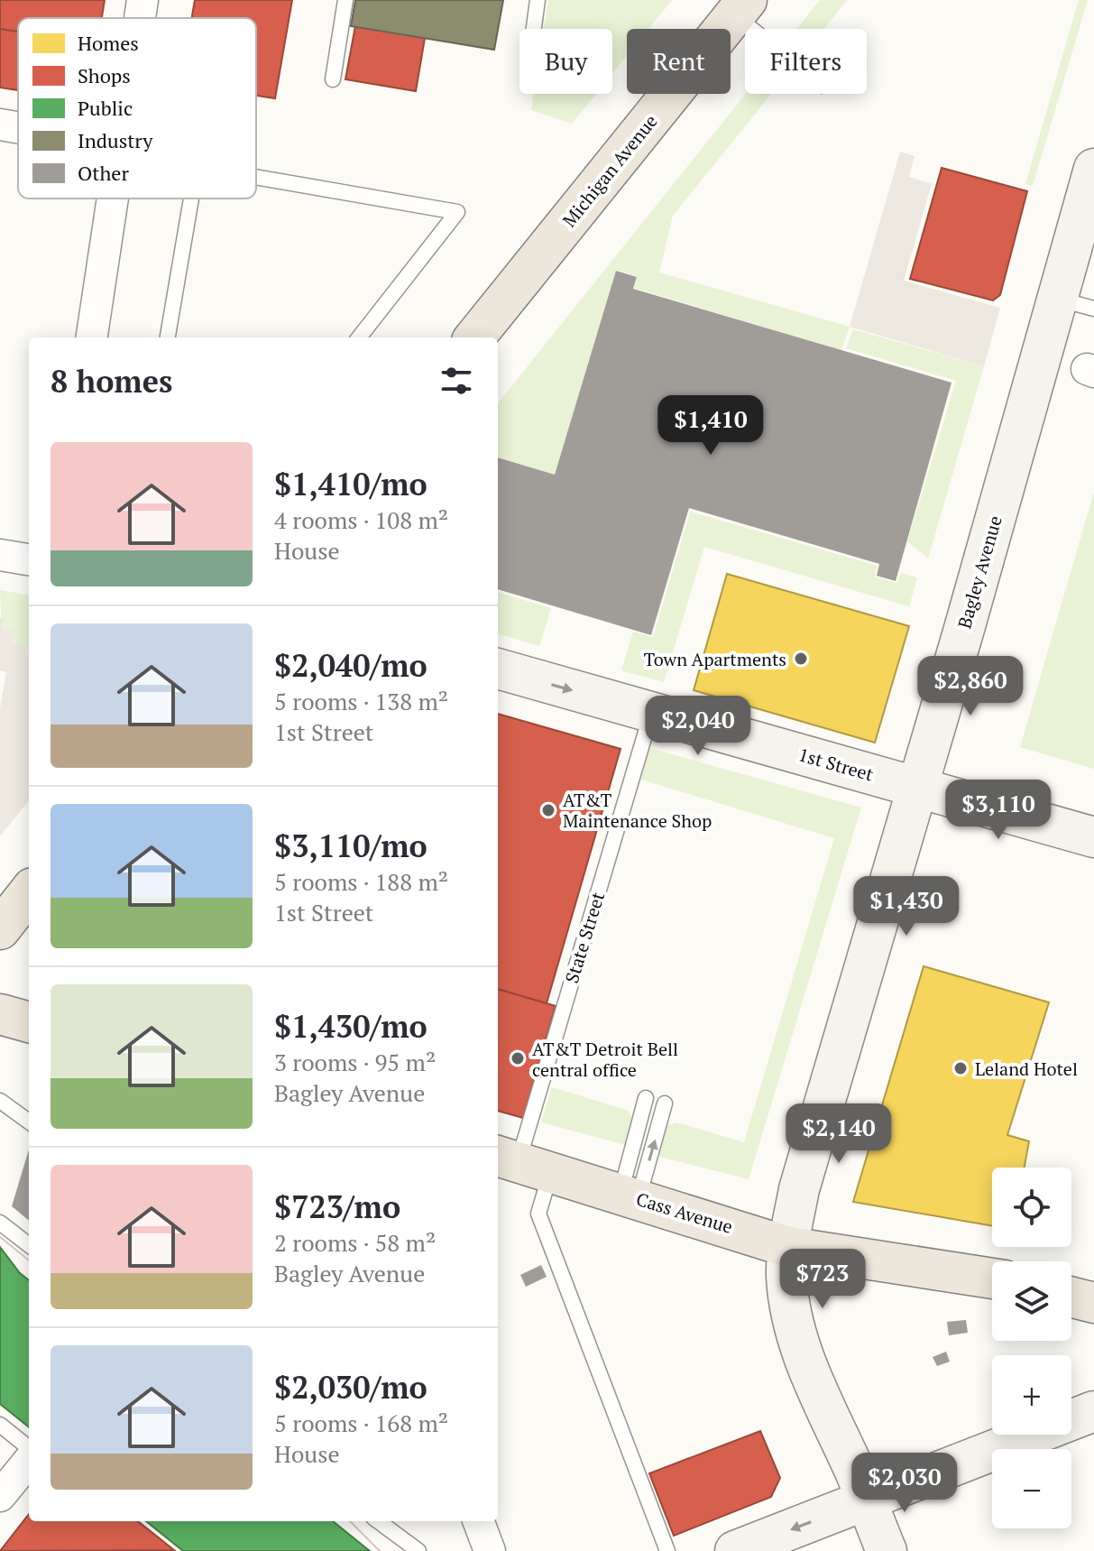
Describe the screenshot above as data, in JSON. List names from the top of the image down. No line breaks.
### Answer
{"streets":{"main road":["Michigan Avenue","Cass Avenue"],"street":["Bagley Avenue","1st Street"],"lane":["State Street"]},"crossings":[["Bagley Avenue","1st Street"],["Bagley Avenue","Cass Avenue"],["1st Street","State Street"],["State Street","Cass Avenue"]],"places":["Town Apartments","AT&T Maintenance Shop","AT&T Detroit Bell central office","Leland Hotel"],"legend":["Homes","Shops","Public","Industry","Other"],"page":{"chip":["Buy","Rent","Filters"],"heading":"8 homes","price":["$1,410","$2,860","$2,040","$3,110","$1,430","$2,140","$723","$2,030"],"list":[{"name":"$1,410/mo","note":"4 rooms · 108 m² · House"},{"name":"$2,040/mo","note":"5 rooms · 138 m² · 1st Street"},{"name":"$3,110/mo","note":"5 rooms · 188 m² · 1st Street"},{"name":"$1,430/mo","note":"3 rooms · 95 m² · Bagley Avenue"},{"name":"$723/mo","note":"2 rooms · 58 m² · Bagley Avenue"},{"name":"$2,030/mo","note":"5 rooms · 168 m² · House"}],"map_buttons":["+","−"]}}
